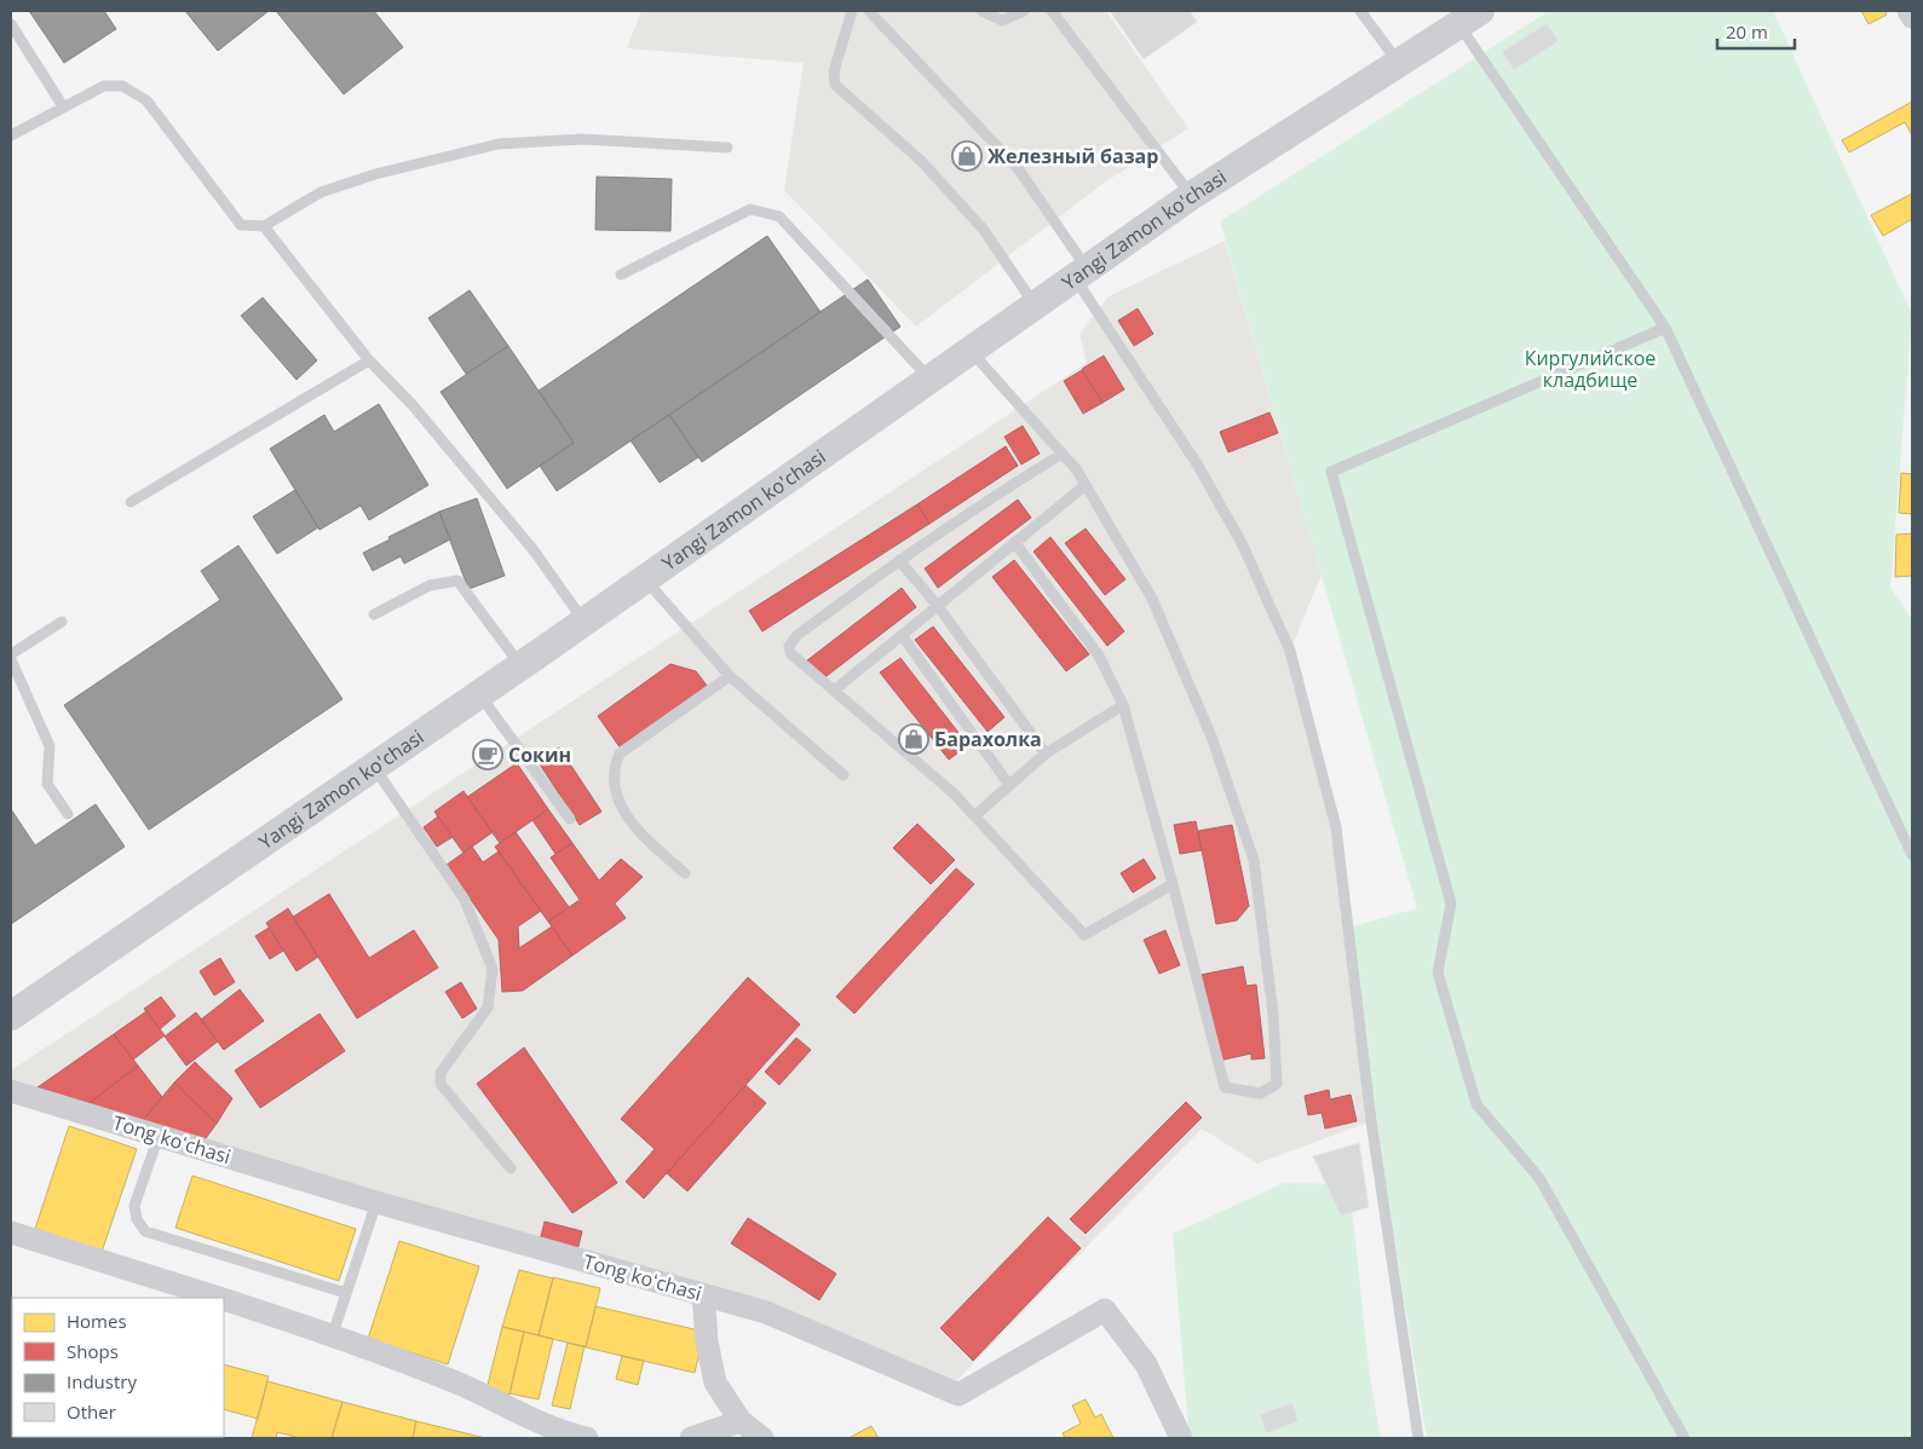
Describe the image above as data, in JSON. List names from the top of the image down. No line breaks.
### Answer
{"streets":{"street":["Yangi Zamon ko'chasi","Tong koʻchasi"]},"parks":["Киргулийское кладбище"],"places":{"shop":["Железный базар","Барахолка"],"cafe":["Сокин"]},"legend":["Homes","Shops","Industry","Other"],"scale_bar":"20 m"}
